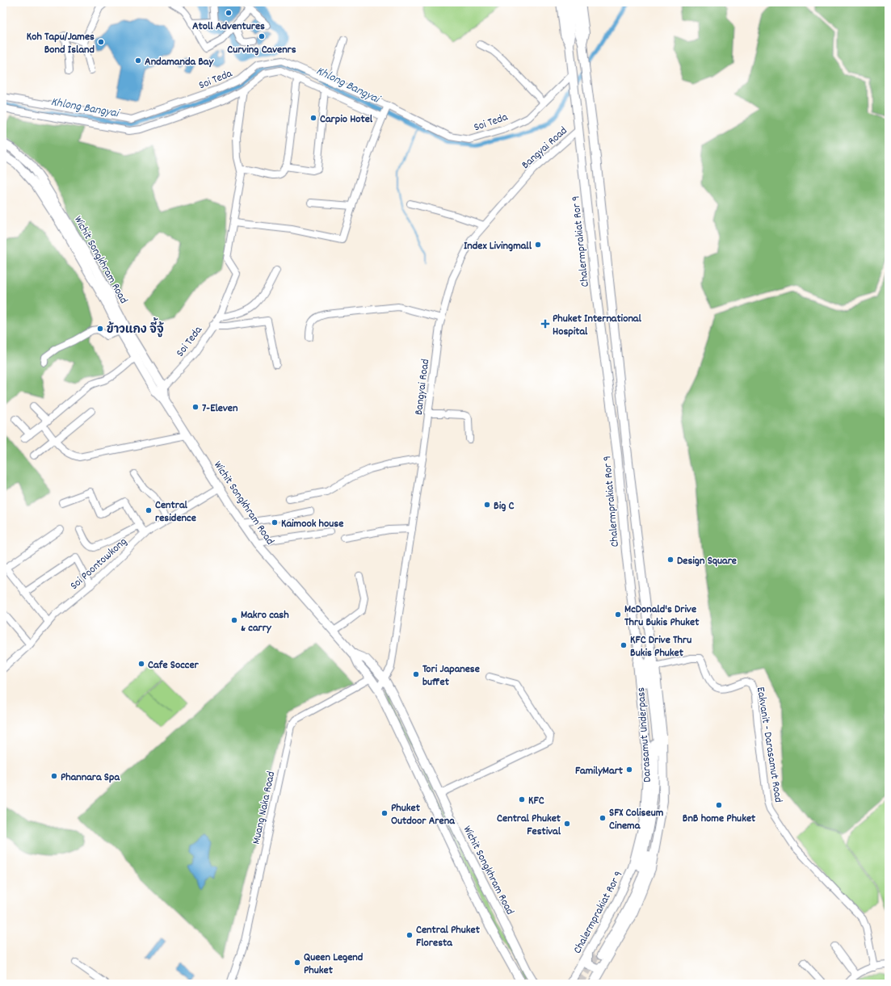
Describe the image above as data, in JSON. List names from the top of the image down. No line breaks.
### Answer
{"streets":{"main road":["Chalermprakiat Ror 9","Wichit Songkhram Road","Darasamut Underpass"],"street":["Soi Teda","Bangyai Road","Soi Poontowkong","Eakvanit - Darasamut Road","Muang Naka Road"]},"crossings":[["Soi Teda","Chalermprakiat Ror 9"],["Soi Teda","Wichit Songkhram Road"],["Bangyai Road","Chalermprakiat Ror 9"],["Bangyai Road","Wichit Songkhram Road"],["Chalermprakiat Ror 9","Darasamut Underpass"],["Chalermprakiat Ror 9","Eakvanit - Darasamut Road"],["Wichit Songkhram Road","Soi Poontowkong"],["Wichit Songkhram Road","Muang Naka Road"]],"water":["Khlong Bangyai"],"places":{"other":["Atoll Adventures","Curving Cavenrs","Koh Tapu/James Bond Island","Andamanda Bay","Carpio Hotel","Index Livingmall","ข้าวแกง จี้จู้","7-Eleven","Big C","Central residence","Kaimook house","Design Square","McDonald's Drive Thru Bukis Phuket","Makro cash & carry","KFC Drive Thru Bukis Phuket","Cafe Soccer","Tori Japanese buffet","FamilyMart","Phannara Spa","KFC","BnB home Phuket","Phuket Outdoor Arena","SFX Coliseum Cinema","Central Phuket Festival","Central Phuket Floresta","Queen Legend Phuket"],"health":["Phuket International Hospital"]}}
